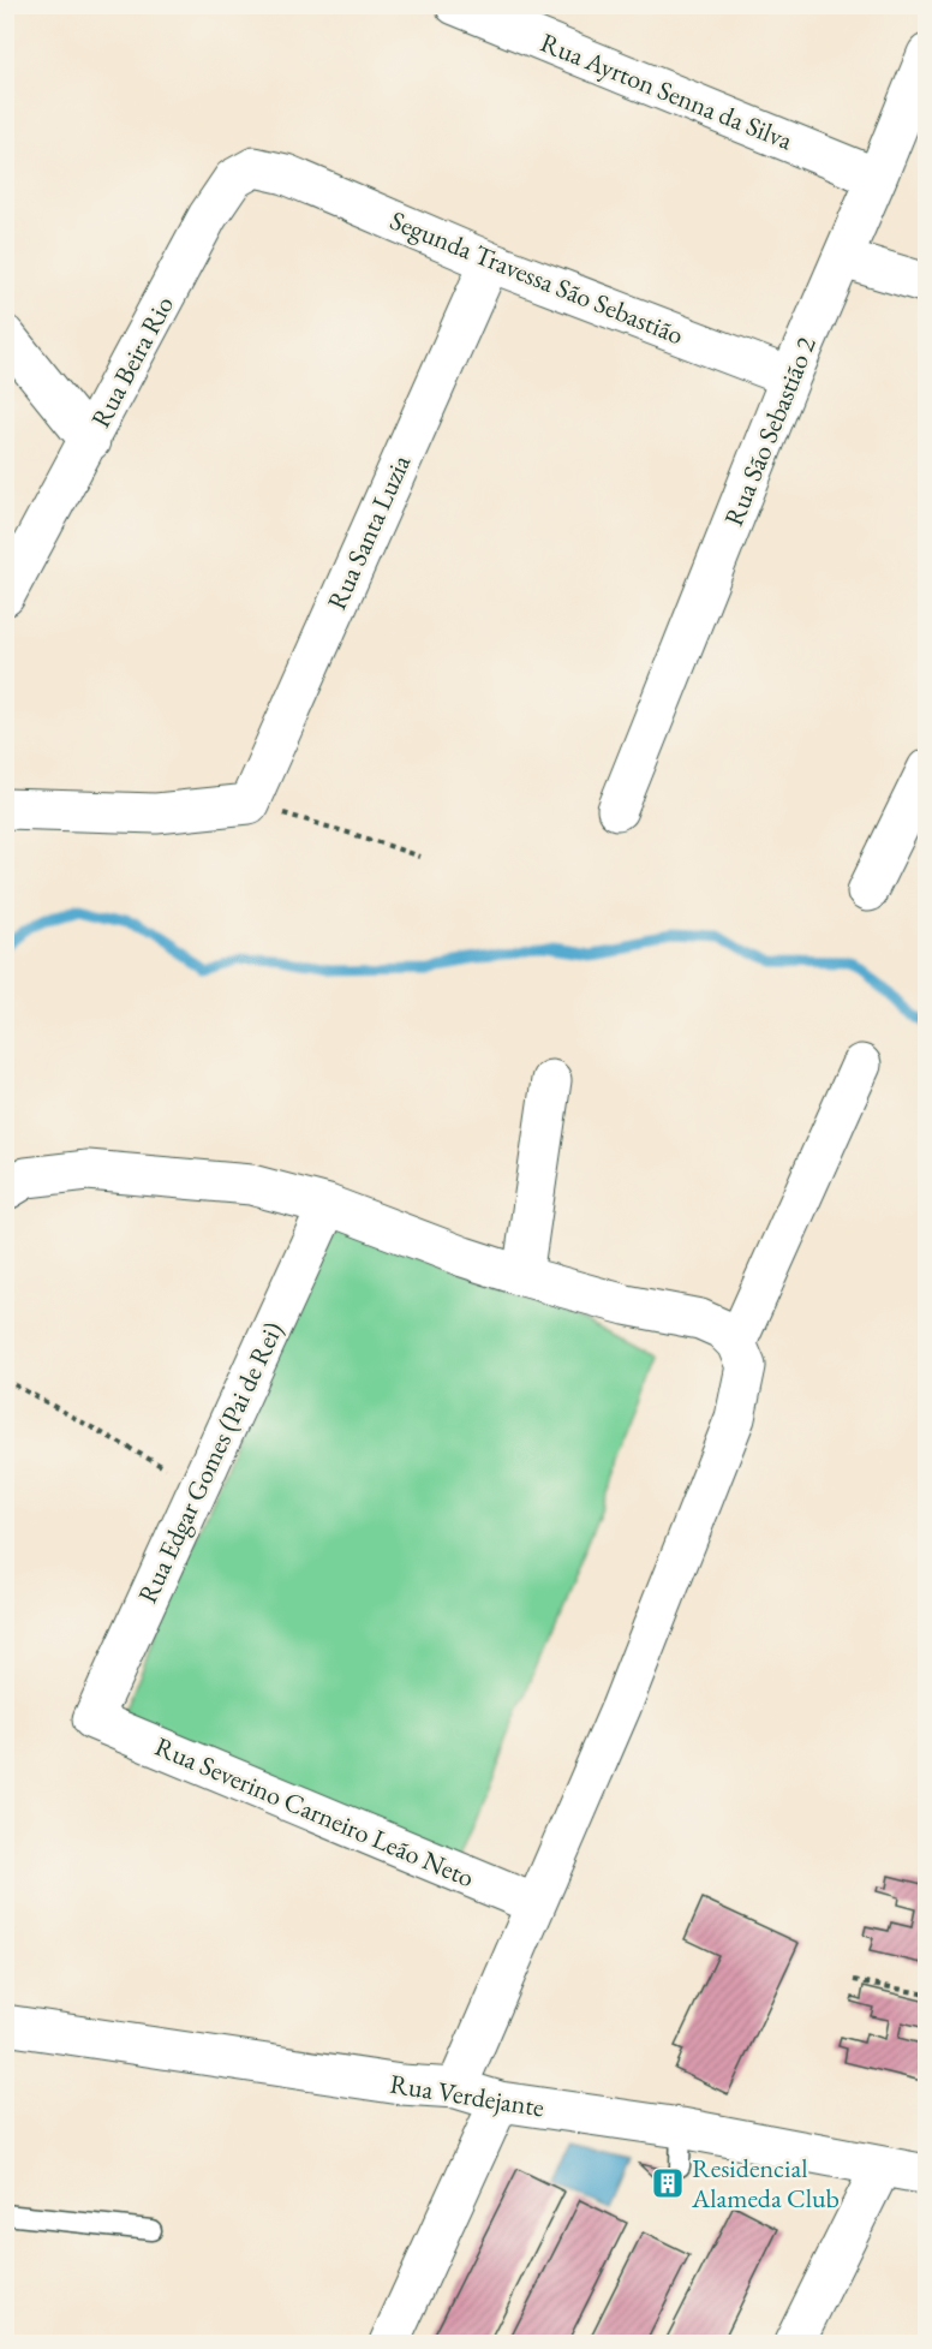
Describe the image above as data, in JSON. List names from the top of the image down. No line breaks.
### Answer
{"streets":{"street":["Rua Ayrton Senna da Silva","Segunda Travessa São Sebastião","Rua Beira Rio","Rua São Sebastião 2","Rua Santa Luzia","Rua Edgar Gomes (Pai de Rei)","Rua Severino Carneiro Leão Neto","Rua Verdejante"]},"crossings":[["Rua Ayrton Senna da Silva","Rua São Sebastião 2"],["Segunda Travessa São Sebastião","Rua Beira Rio"],["Segunda Travessa São Sebastião","Rua São Sebastião 2"],["Segunda Travessa São Sebastião","Rua Santa Luzia"],["Rua Edgar Gomes (Pai de Rei)","Rua Severino Carneiro Leão Neto"]],"places":{"building":["Residencial Alameda Club"]}}
